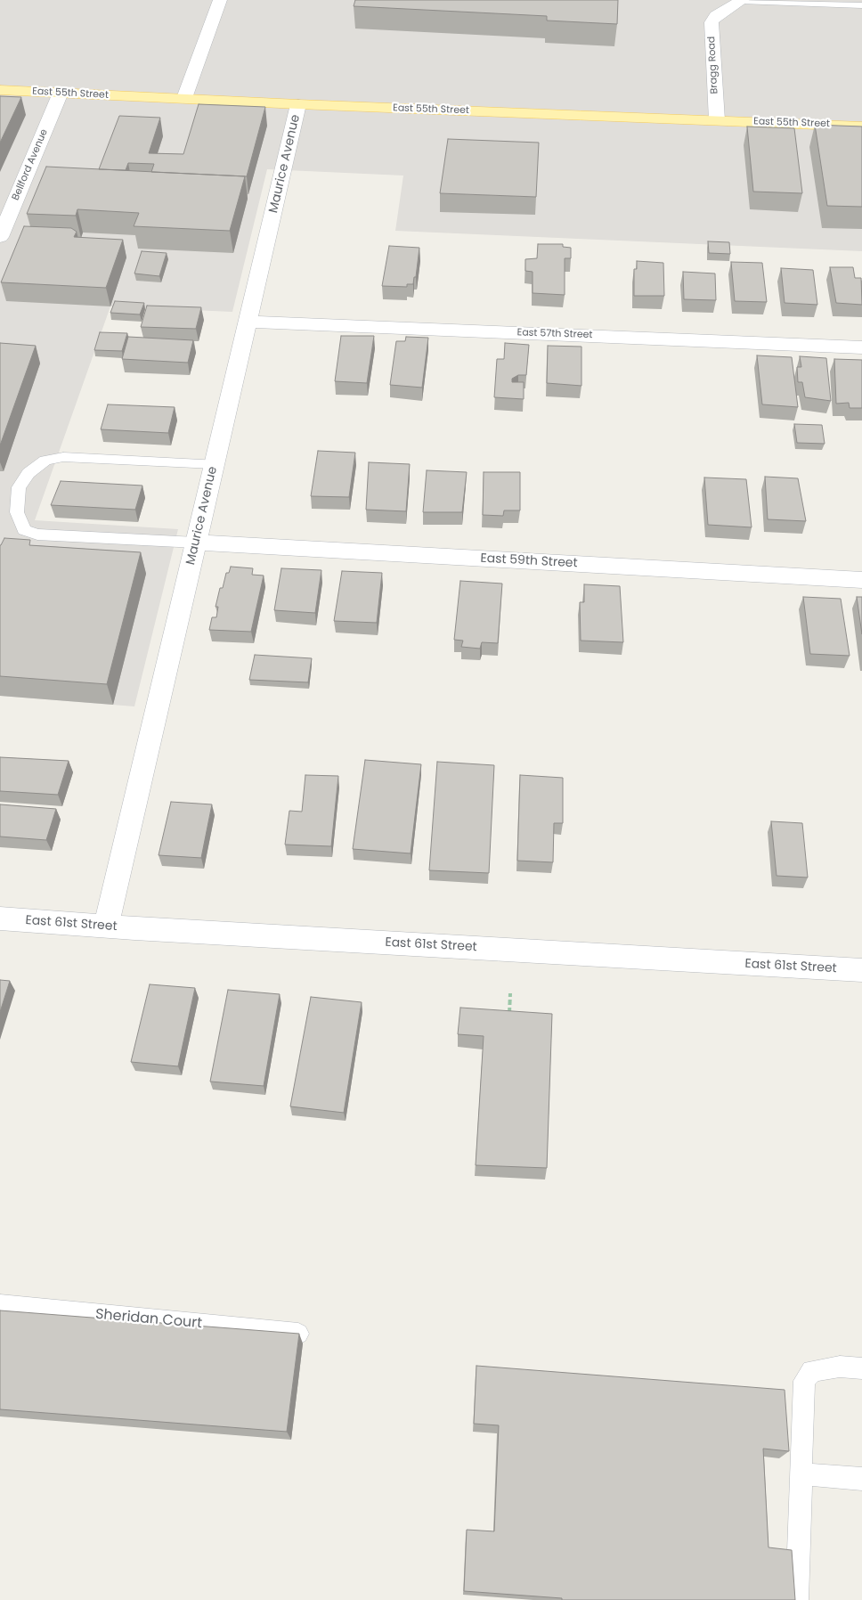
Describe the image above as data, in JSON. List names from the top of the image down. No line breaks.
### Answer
{"streets":{"main road":["East 55th Street"],"street":["Bragg Road","Maurice Avenue","Bellford Avenue","East 57th Street","East 59th Street","East 61st Street"],"lane":["Sheridan Court"]},"crossings":[["Bragg Road","East 55th Street"],["East 55th Street","Maurice Avenue"],["East 55th Street","Bellford Avenue"],["Maurice Avenue","East 57th Street"],["Maurice Avenue","East 59th Street"],["Maurice Avenue","East 61st Street"]]}
